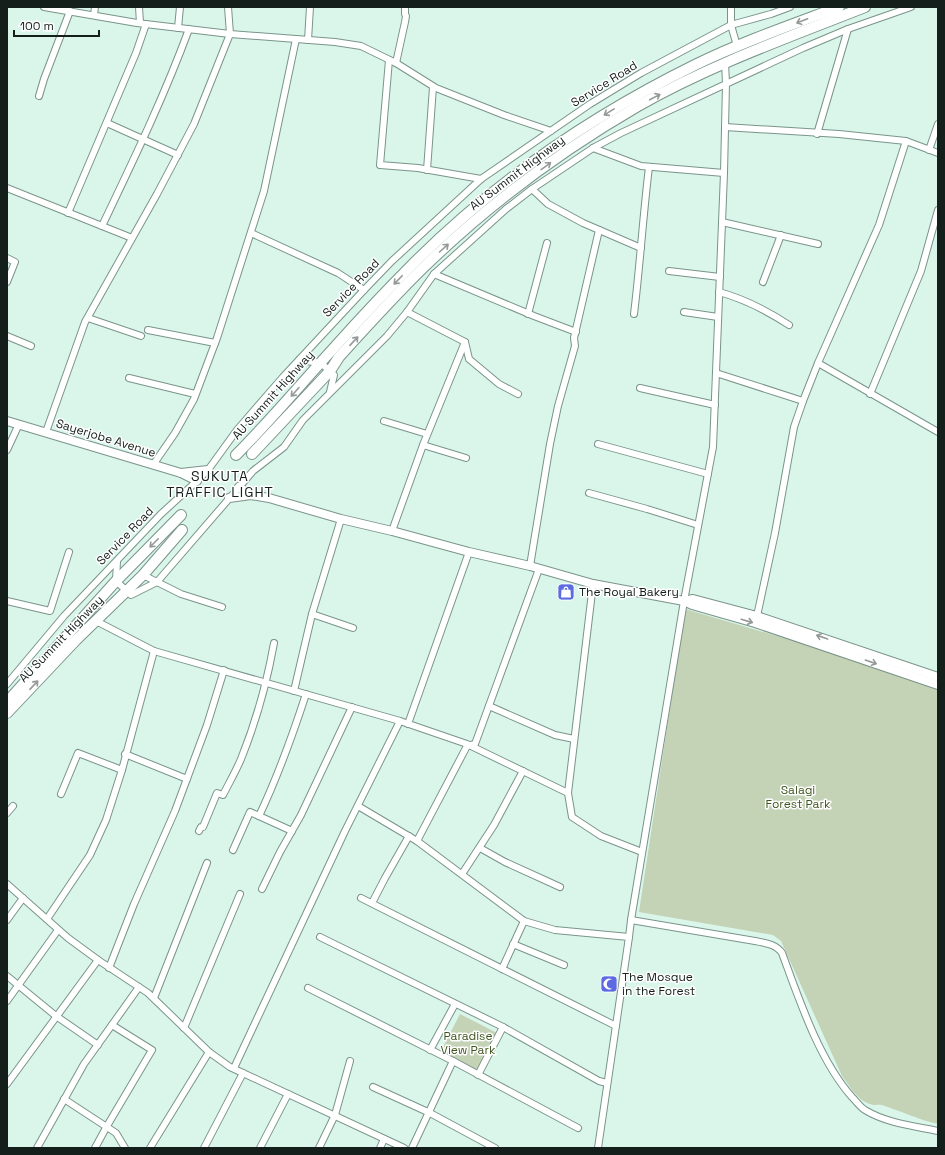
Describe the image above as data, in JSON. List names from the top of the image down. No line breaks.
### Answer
{"streets":{"main road":["AU Summit Highway"],"street":["Service Road","Sayerjobe Avenue"]},"crossings":[["Service Road","Sayerjobe Avenue"]],"districts":["SUKUTA TRAFFIC LIGHT"],"parks":["Salagi Forest Park","Paradise View Park"],"places":{"shop":["The Royal Bakery"],"mosque":["The Mosque in the Forest"]},"scale_bar":"100 m"}
